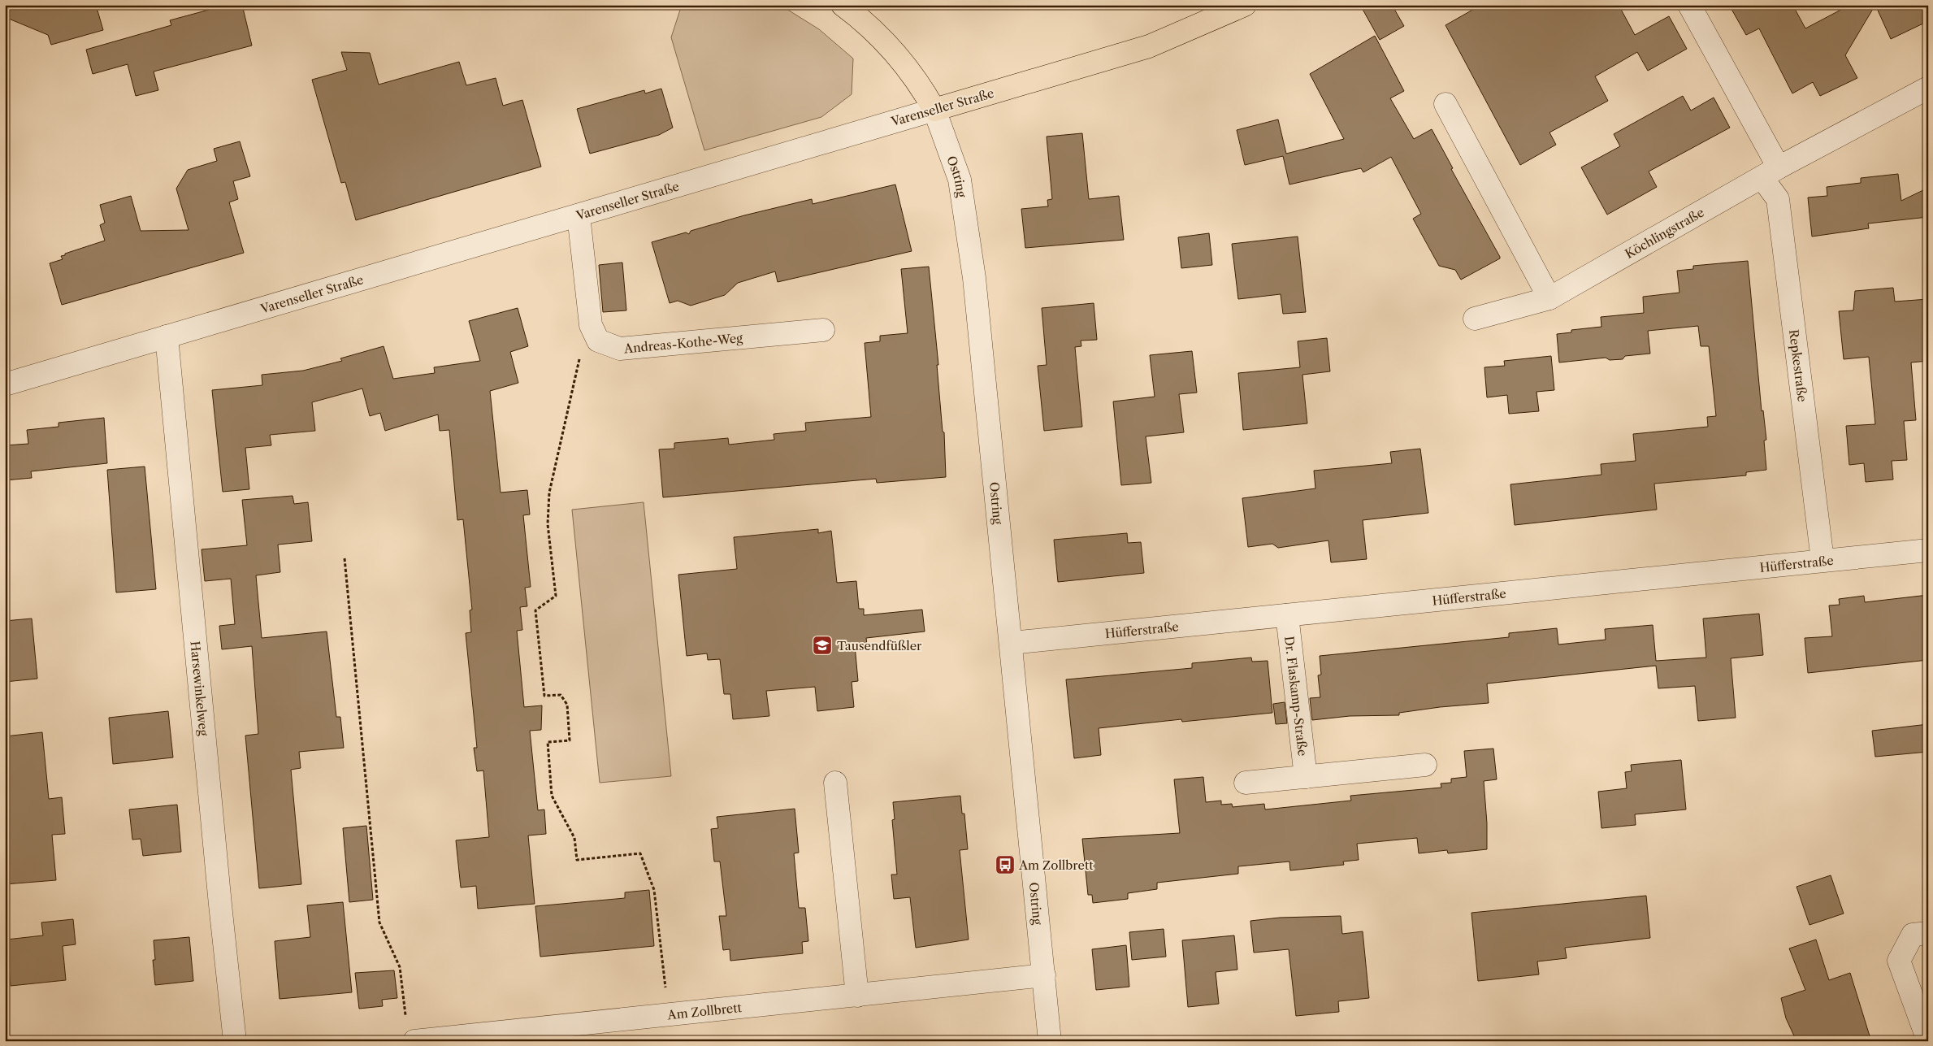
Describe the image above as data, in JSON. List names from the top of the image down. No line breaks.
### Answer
{"streets":{"main road":["Varenseller Straße","Ostring"],"street":["Köchlingstraße","Andreas-Kothe-Weg","Repkestraße","Hüfferstraße","Harsewinkelweg","Dr. Flaskamp-Straße","Am Zollbrett"]},"crossings":[["Varenseller Straße","Ostring"],["Varenseller Straße","Harsewinkelweg"],["Ostring","Hüfferstraße"],["Ostring","Am Zollbrett"],["Köchlingstraße","Repkestraße"],["Repkestraße","Hüfferstraße"],["Hüfferstraße","Dr. Flaskamp-Straße"]],"places":{"school or university":["Tausendfüßler"],"bus stop":["Am Zollbrett"]}}
